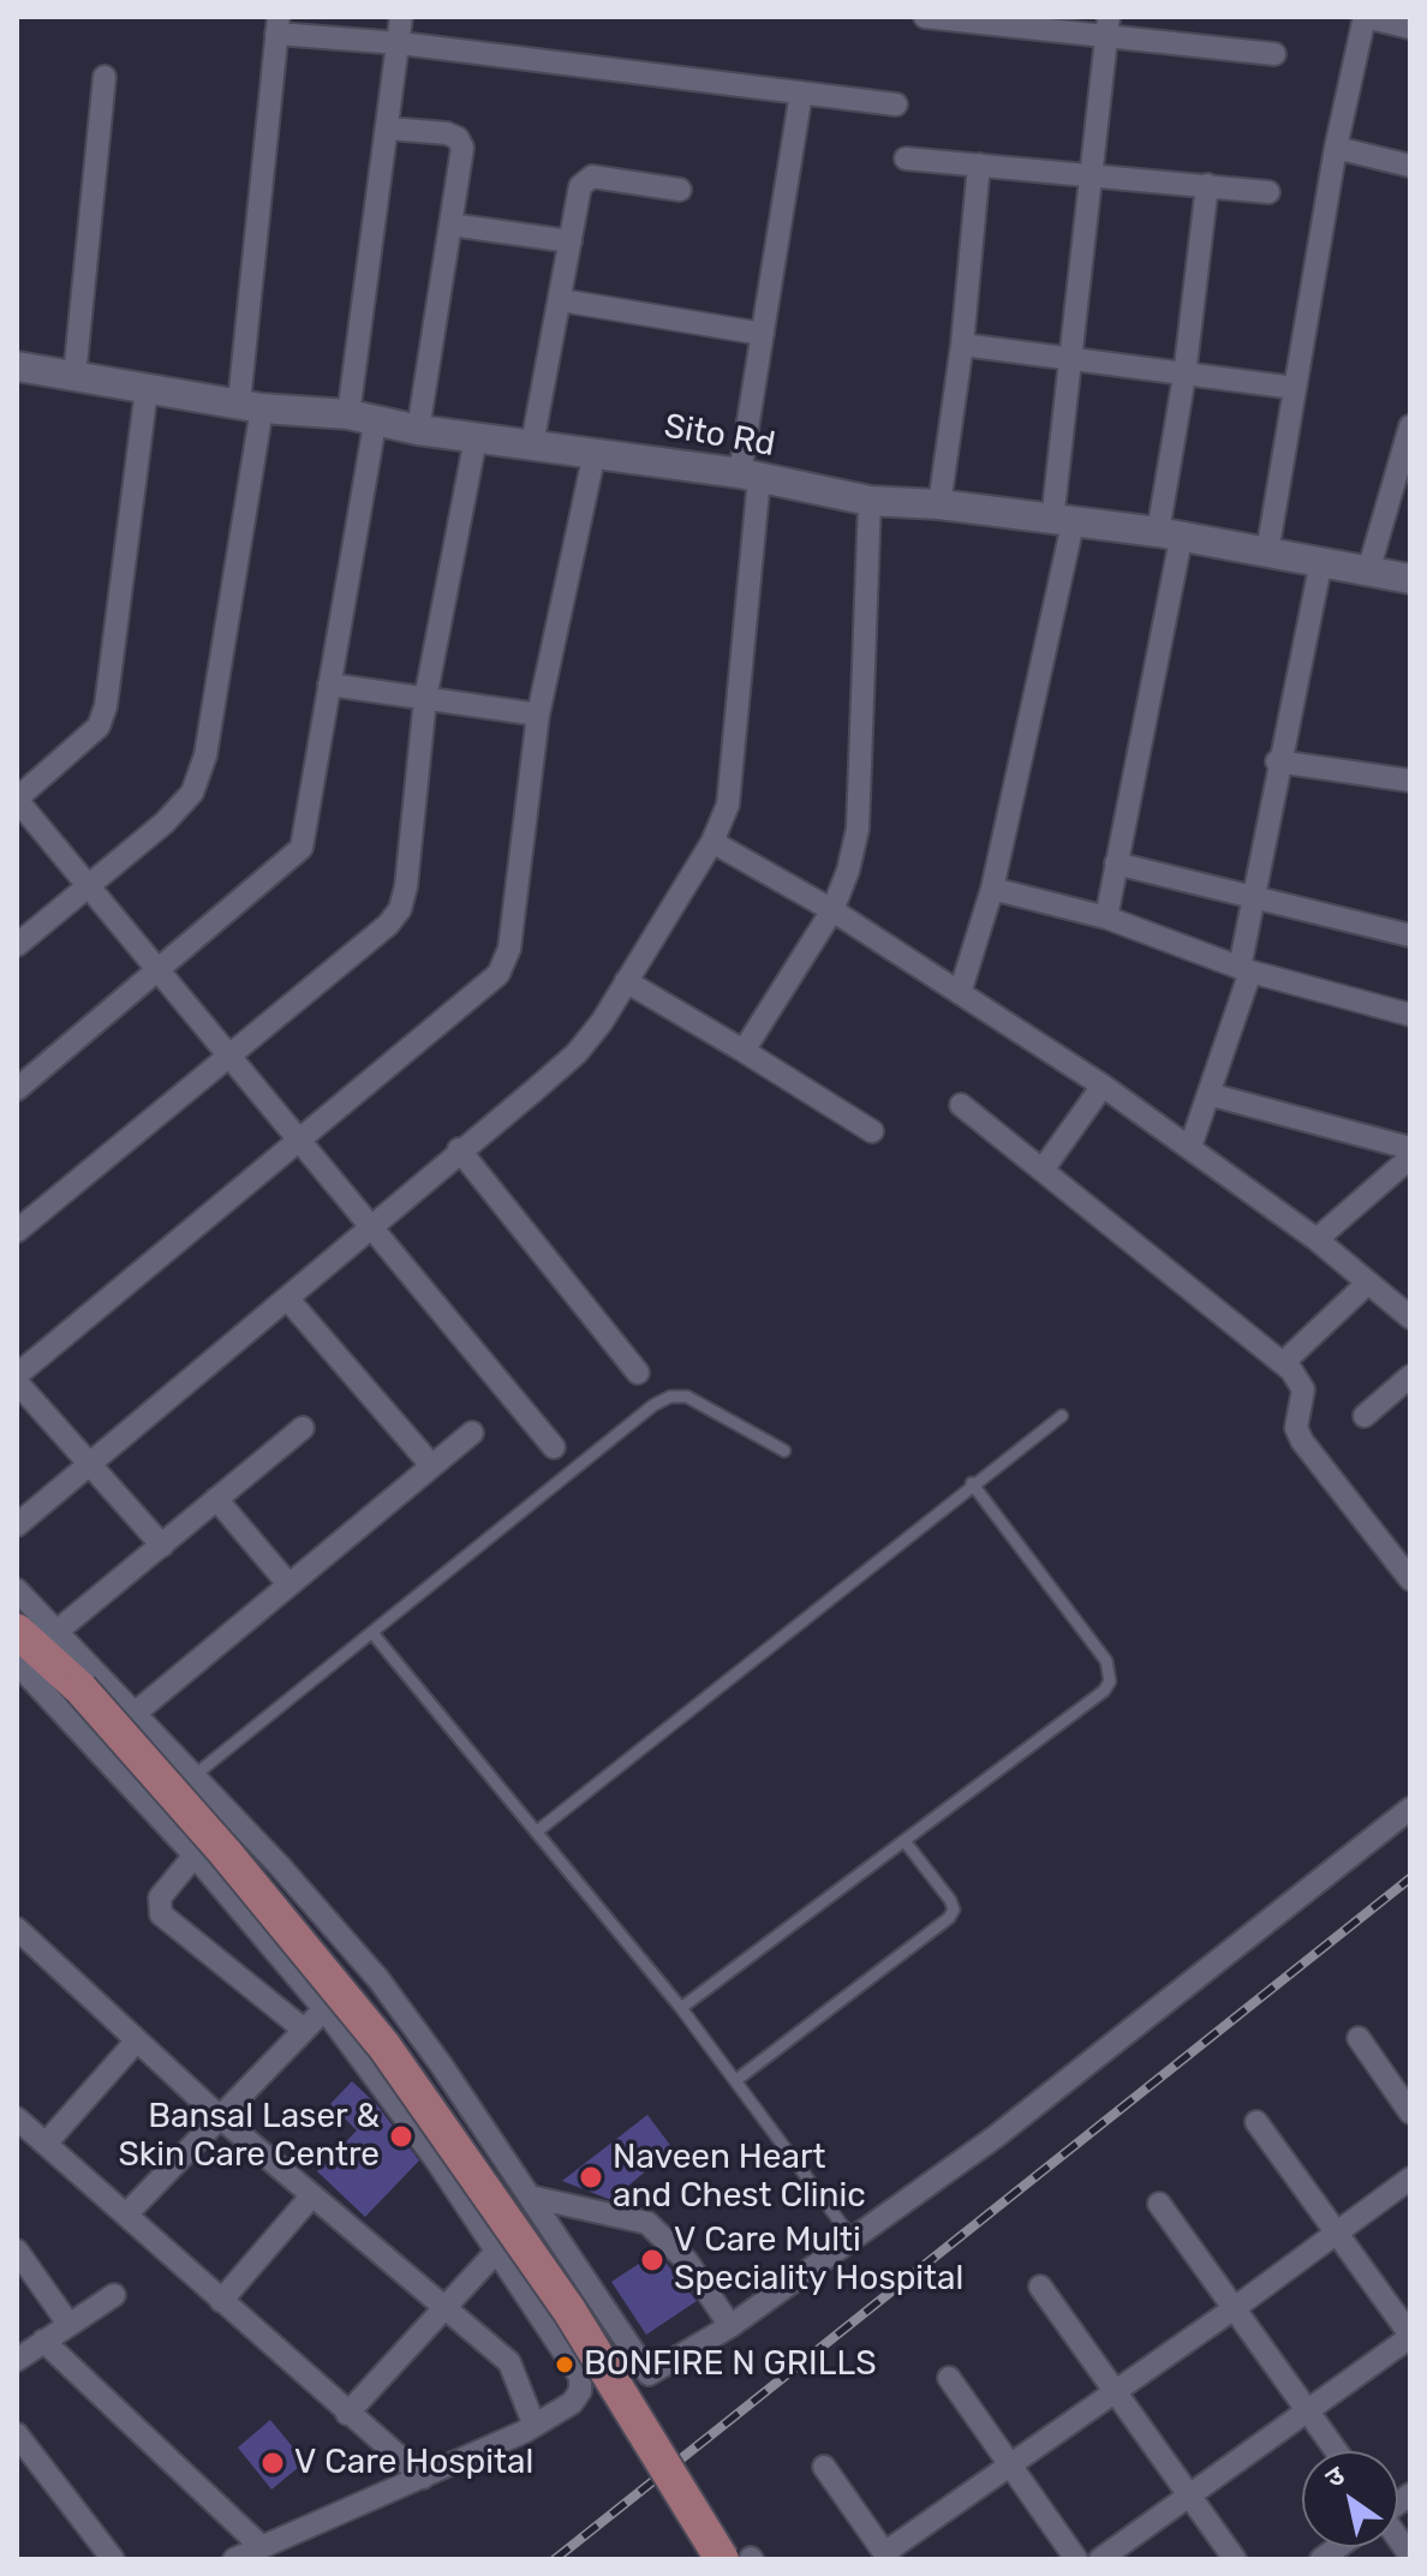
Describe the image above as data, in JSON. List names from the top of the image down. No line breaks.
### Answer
{"streets":{"main road":["Sito Rd"]},"places":["Bansal Laser & Skin Care Centre","Naveen Heart and Chest Clinic","V Care Multi Speciality Hospital","BONFIRE N GRILLS","V Care Hospital"],"north":"top left"}
